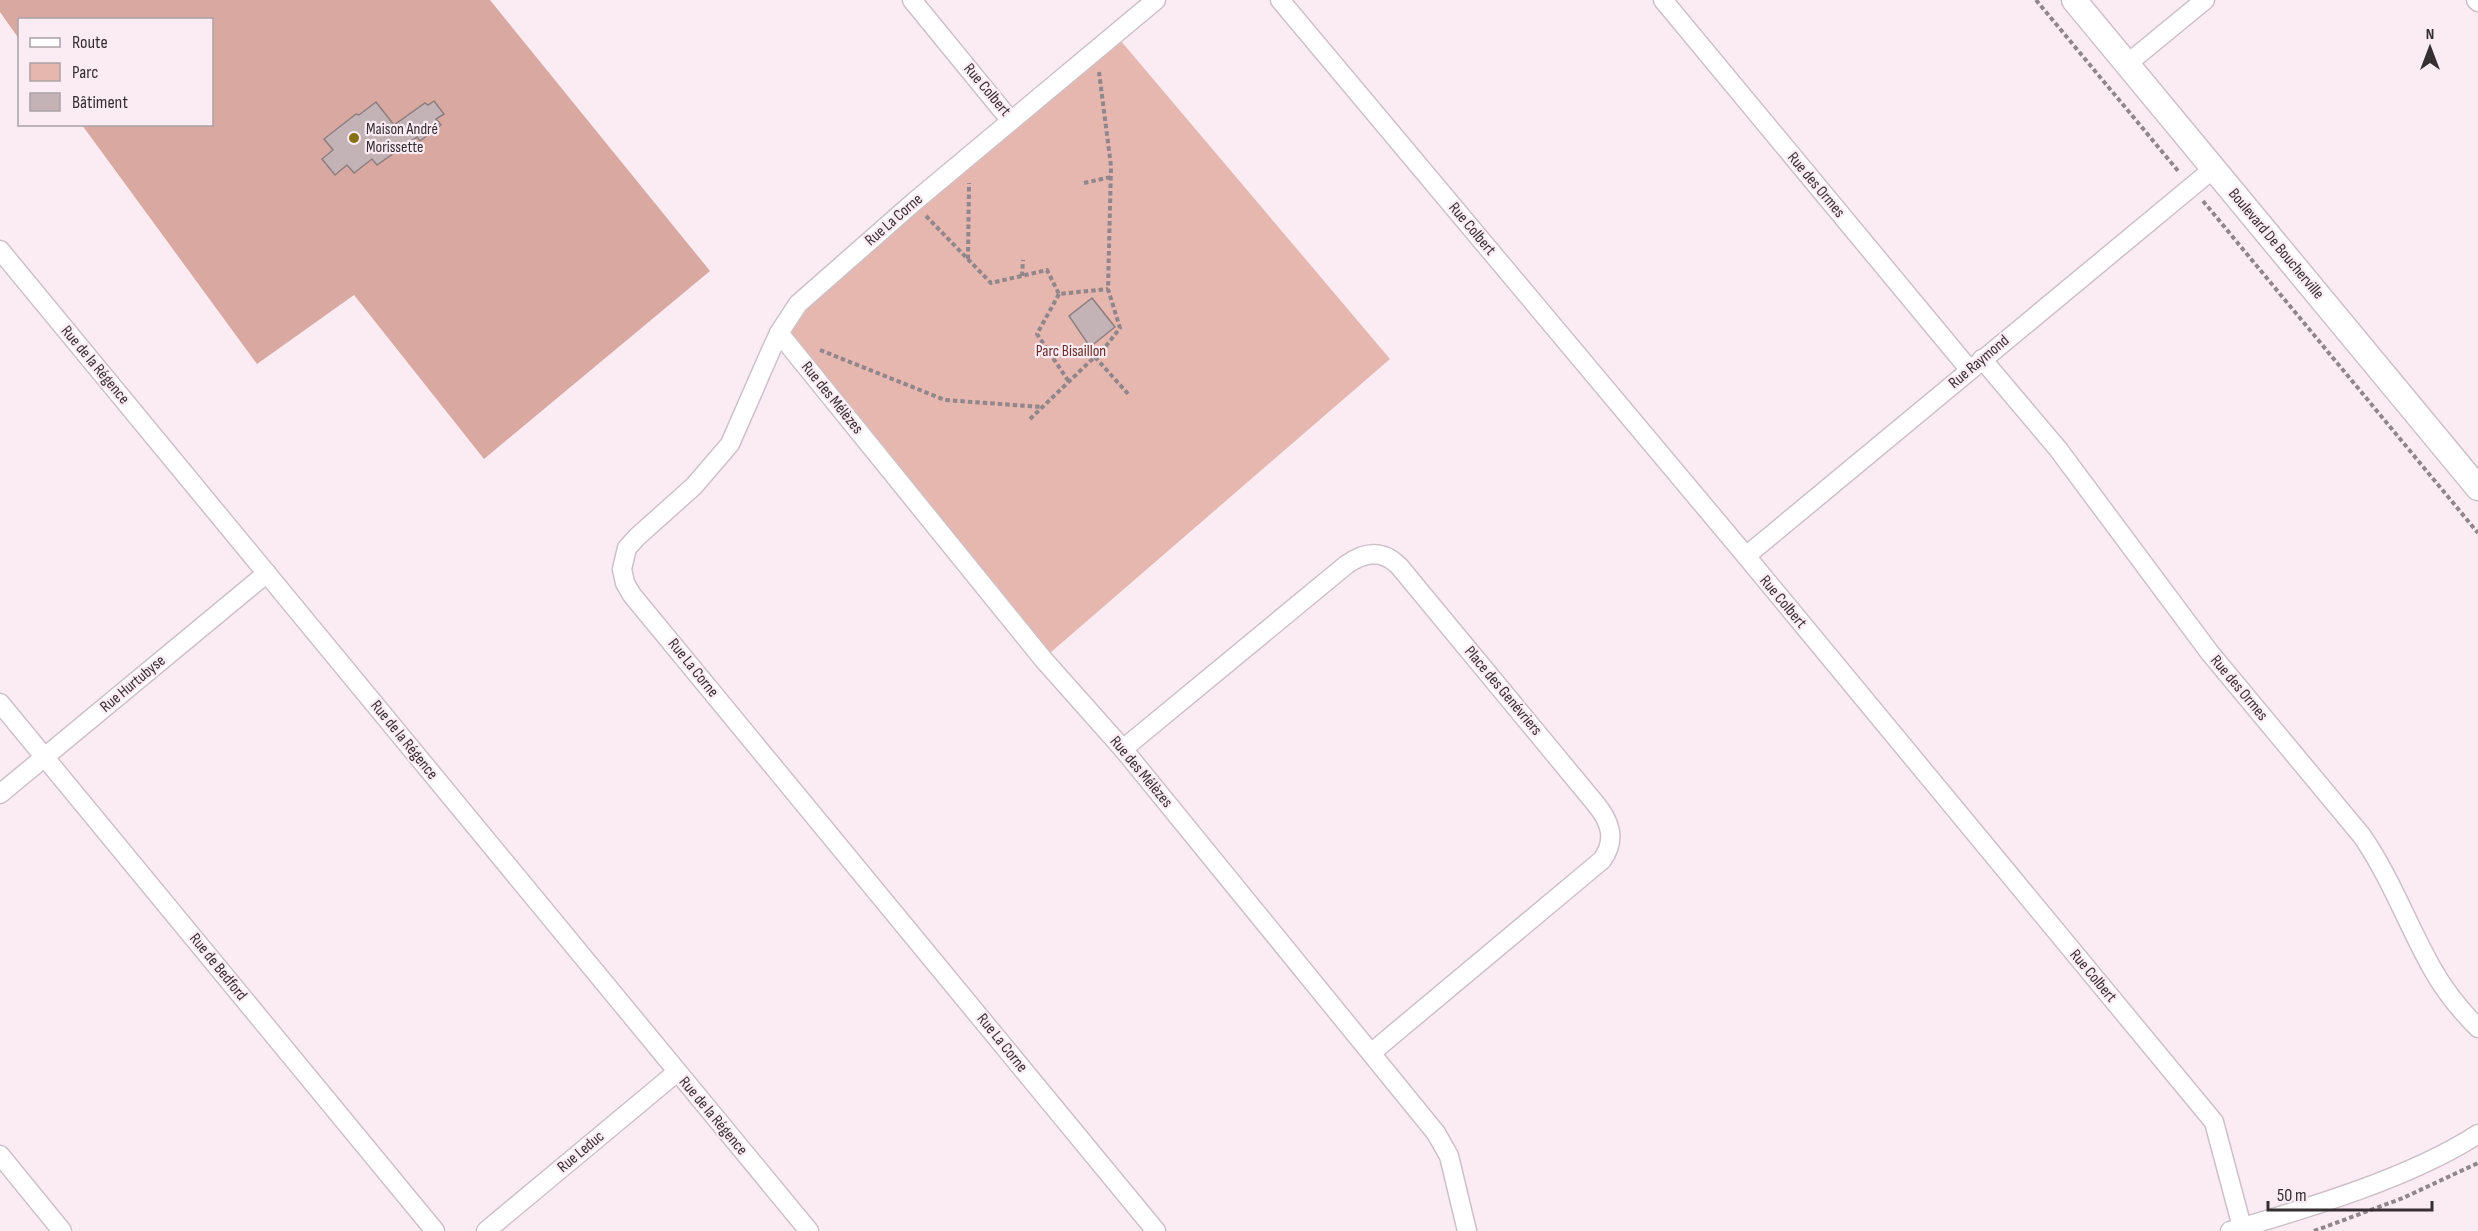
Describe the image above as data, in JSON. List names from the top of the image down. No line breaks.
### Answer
{"streets":{"street":["Rue Colbert","Rue des Ormes","Rue La Corne","Boulevard De Boucherville","Rue Raymond","Rue de la Régence","Rue des Mélèzes","Rue Hurtubyse","Place des Genévriers","Rue de Bedford","Rue Leduc"]},"crossings":[["Rue Colbert","Rue La Corne"],["Rue Colbert","Rue Raymond"],["Rue des Ormes","Rue Raymond"],["Rue La Corne","Rue des Mélèzes"],["Boulevard De Boucherville","Rue Raymond"],["Rue de la Régence","Rue Hurtubyse"],["Rue de la Régence","Rue Leduc"],["Rue des Mélèzes","Place des Genévriers"],["Rue Hurtubyse","Rue de Bedford"]],"parks":["Parc Bisaillon"],"places":["Maison André Morissette"],"legend":["Route","Parc","Bâtiment"],"scale_bar":"50 m","north":"top"}
